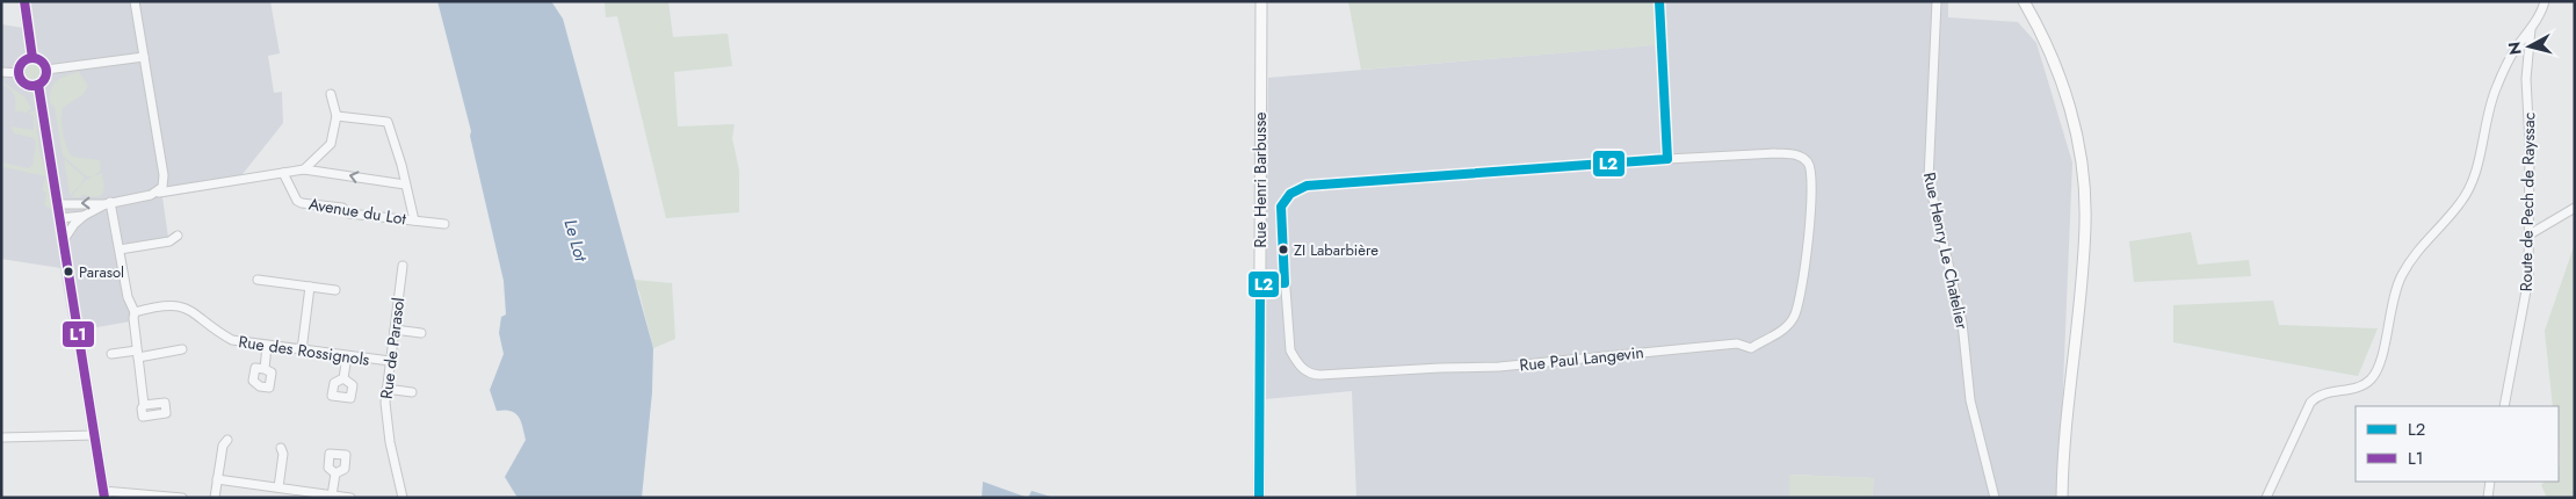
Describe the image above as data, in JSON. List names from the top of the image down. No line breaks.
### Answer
{"streets":{"main road":["Rue Henri Barbusse"],"street":["Route de Pech de Rayssac","Avenue du Lot","Rue Henry Le Chatelier","Rue de Parasol","Rue des Rossignols","Rue Paul Langevin"]},"crossings":[["Rue de Parasol","Rue des Rossignols"]],"water":["Le Lot"],"places":["ZI Labarbière","Parasol"],"lines":["transit line L2","transit line L1"],"legend":["L2","L1"],"north":"left"}
